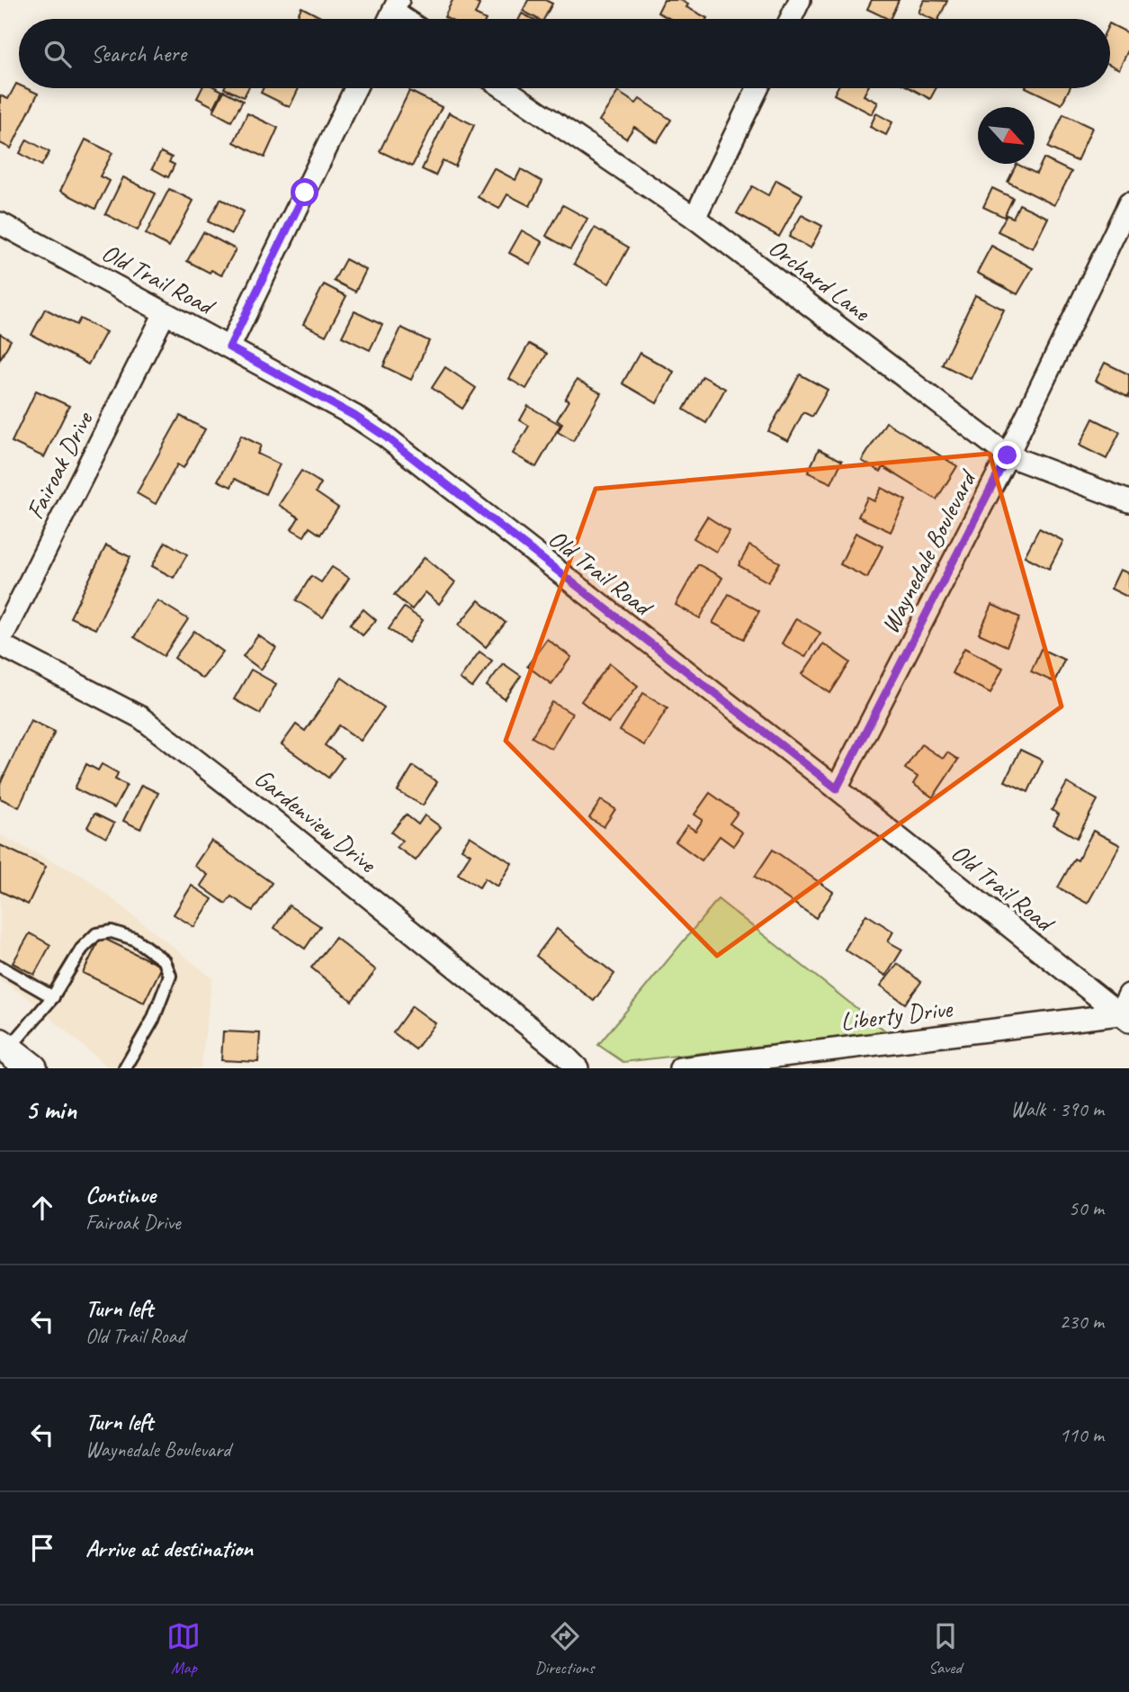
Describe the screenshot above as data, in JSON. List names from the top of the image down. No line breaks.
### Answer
{"streets":{"street":["Old Trail Road","Orchard Lane","Fairoak Drive","Waynedale Boulevard","Gardenview Drive","Liberty Drive"]},"crossings":[["Old Trail Road","Fairoak Drive"],["Old Trail Road","Waynedale Boulevard"],["Old Trail Road","Liberty Drive"],["Orchard Lane","Waynedale Boulevard"],["Fairoak Drive","Gardenview Drive"]],"north":"bottom right","page":{"search":"Search here","heading":["5 min","Walk · 390 m"],"list":[["Continue","Fairoak Drive","50 m"],["Turn left","Old Trail Road","230 m"],["Turn left","Waynedale Boulevard","110 m"],"Arrive at destination"],"nav":["Map","Directions","Saved"]}}
